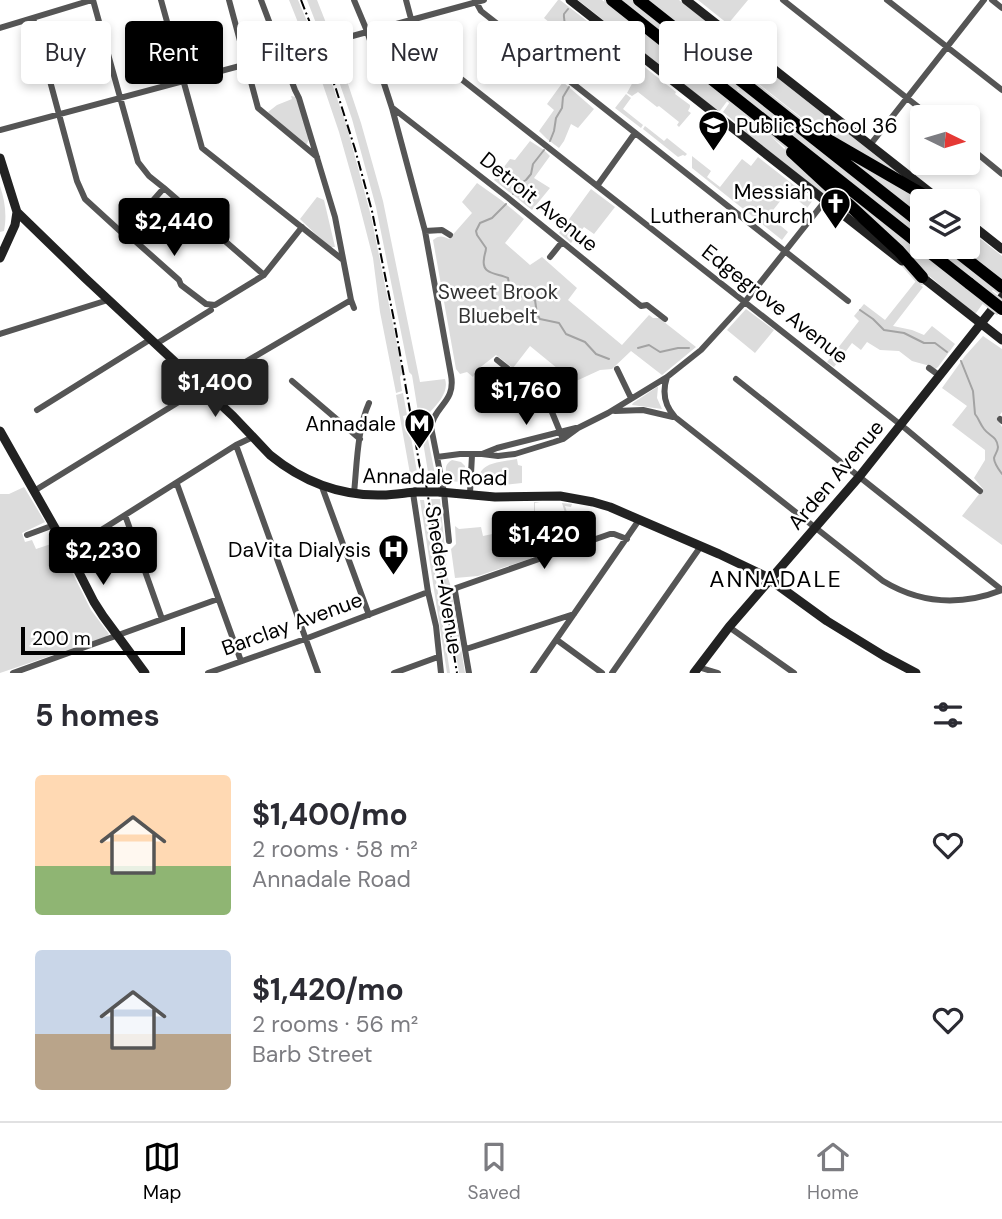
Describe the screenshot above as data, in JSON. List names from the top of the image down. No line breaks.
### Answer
{"streets":{"street":["Detroit Avenue","Edgegrove Avenue","Arden Avenue","Annadale Road","Sneden Avenue","Barclay Avenue"]},"crossings":[["Edgegrove Avenue","Arden Avenue"],["Arden Avenue","Annadale Road"],["Annadale Road","Sneden Avenue"],["Sneden Avenue","Barclay Avenue"]],"districts":["ANNADALE"],"parks":["Sweet Brook Bluebelt"],"places":{"school or university":["Public School 36"],"church":["Messiah Lutheran Church"],"metro station":["Annadale"],"hospital":["DaVita Dialysis"]},"scale_bar":"200 m","north":"right","page":{"chip":["Buy","Rent","Filters","New","Apartment","House"],"price":["$2,440","$1,400","$1,760","$1,420","$2,230"],"scale":"200 m","heading":"5 homes","list":[{"name":"$1,400/mo","note":"2 rooms · 58 m² · Annadale Road"},{"name":"$1,420/mo","note":"2 rooms · 56 m² · Barb Street"}],"tabs":["Map","Saved","Home"]}}
